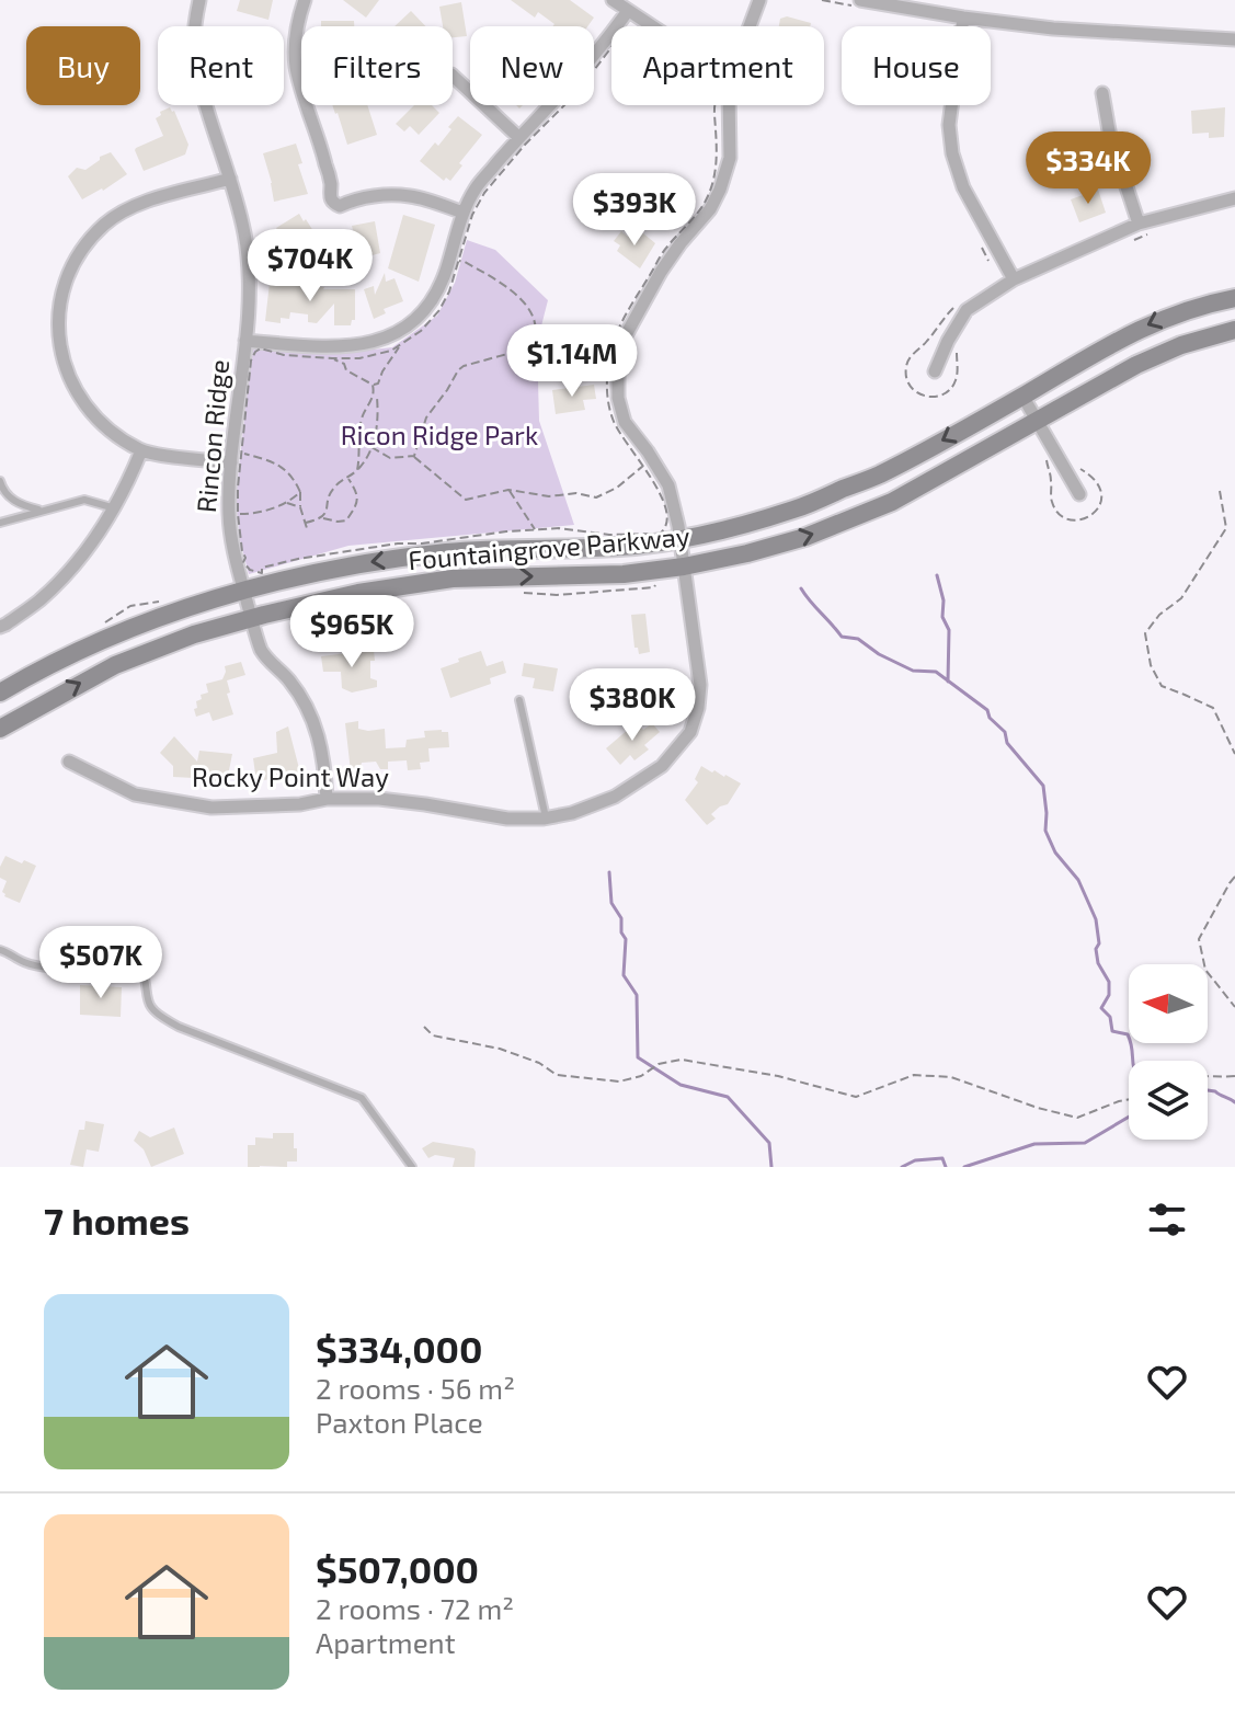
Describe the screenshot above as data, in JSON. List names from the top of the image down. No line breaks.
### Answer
{"streets":{"main road":["Fountaingrove Parkway"],"street":["Rincon Ridge","Rocky Point Way"]},"crossings":[["Rincon Ridge","Fountaingrove Parkway"],["Rincon Ridge","Rocky Point Way"],["Fountaingrove Parkway","Rocky Point Way"]],"parks":["Ricon Ridge Park"],"north":"left","page":{"chip":["Buy","Rent","Filters","New","Apartment","House"],"price":["$334K","$393K","$704K","$1.14M","$965K","$380K","$507K"],"heading":"7 homes","list":[{"name":"$334,000","note":"2 rooms · 56 m² · Paxton Place"},{"name":"$507,000","note":"2 rooms · 72 m² · Apartment"}]}}
